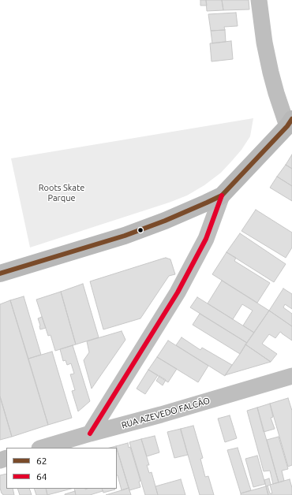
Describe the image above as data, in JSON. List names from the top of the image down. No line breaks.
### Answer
{"streets":{"street":["RUA AZEVEDO FALCÃO"]},"parks":["Roots Skate Parque"],"lines":["transit line 62","transit line 64"],"legend":["62","64"]}
